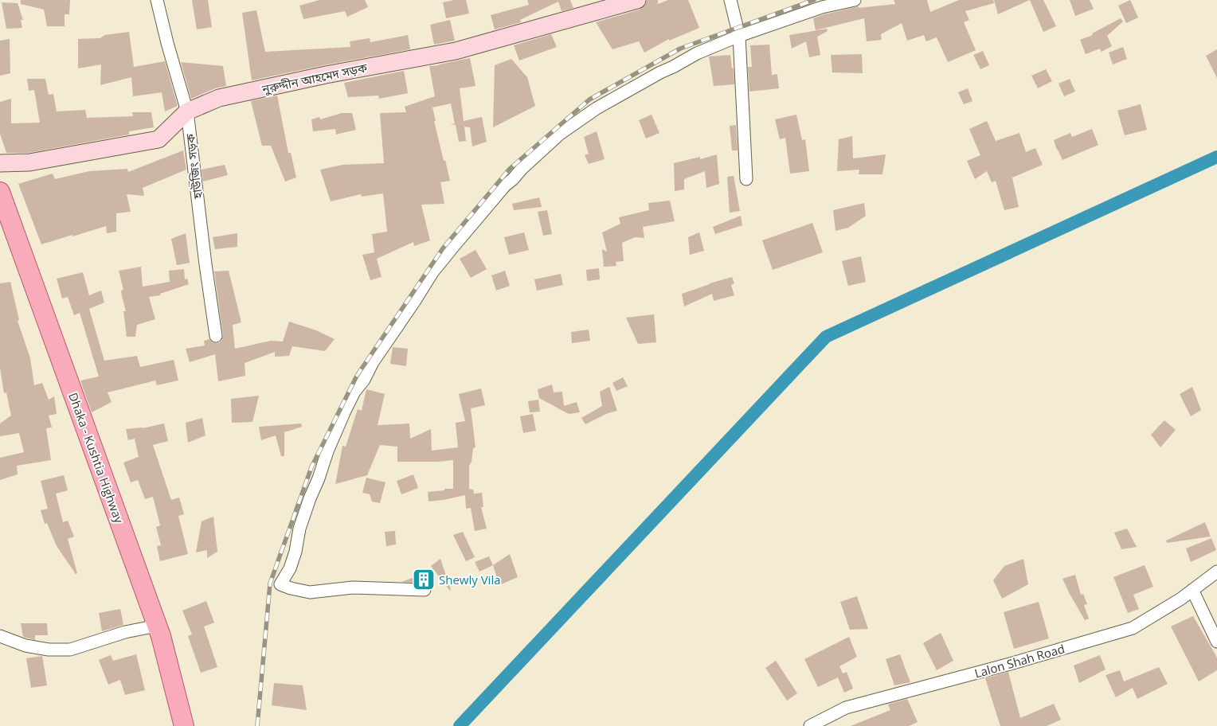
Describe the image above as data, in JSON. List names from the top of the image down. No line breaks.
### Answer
{"streets":{"main road":["নুরুদ্দীন আহমেদ সড়ক","Dhaka - Kushtia Highway"],"street":["হাউজিং সড়ক","Lalon Shah Road"]},"crossings":[["নুরুদ্দীন আহমেদ সড়ক","হাউজিং সড়ক"]],"places":{"building":["Shewly Vila"]}}
